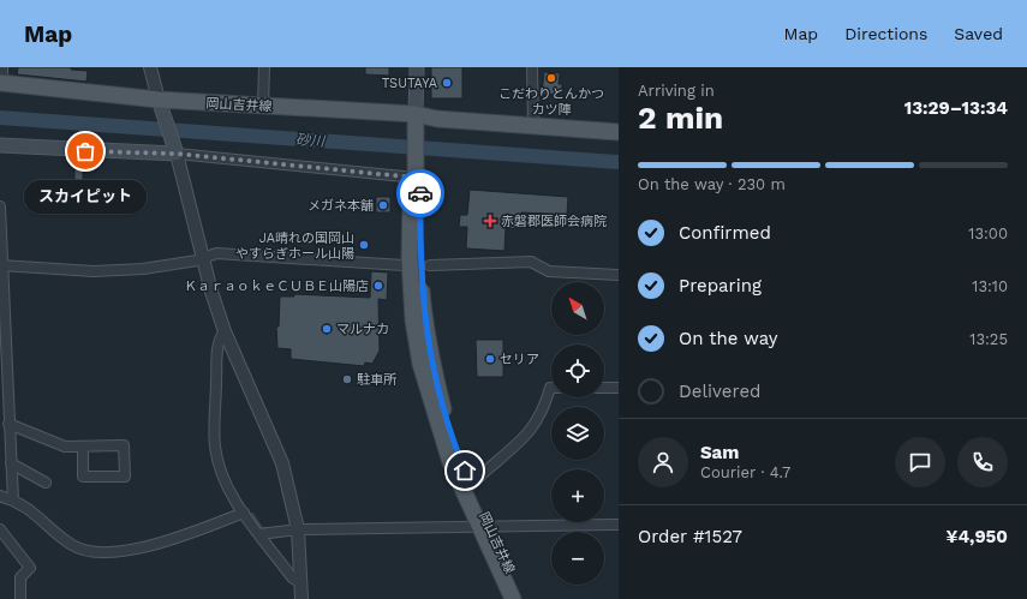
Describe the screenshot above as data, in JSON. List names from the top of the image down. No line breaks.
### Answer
{"streets":{"main road":["岡山吉井線"]},"water":["砂川"],"places":{"other":["こだわりとんかつ カツ陣","TSUTAYA","スカイピット","メガネ本舗","JA晴れの国岡山 やすらぎホール山陽","ＫａｒａｏｋｅＣＵＢＥ山陽店","マルナカ","セリア","駐車所"],"health":["赤磐郡医師会病院"]},"north":"top left","page":{"header":"Map","nav":["Map","Directions","Saved"],"heading":["2 min","Arriving in","13:29–13:34"],"panel":["Sam","Courier · 4.7","Order #1527","¥4,950"],"bar":"On the way · 230 m","bubble":"スカイピット","list":[["Confirmed","13:00"],["Preparing","13:10"],["On the way","13:25"],"Delivered"],"map_buttons":["+","−"]}}
